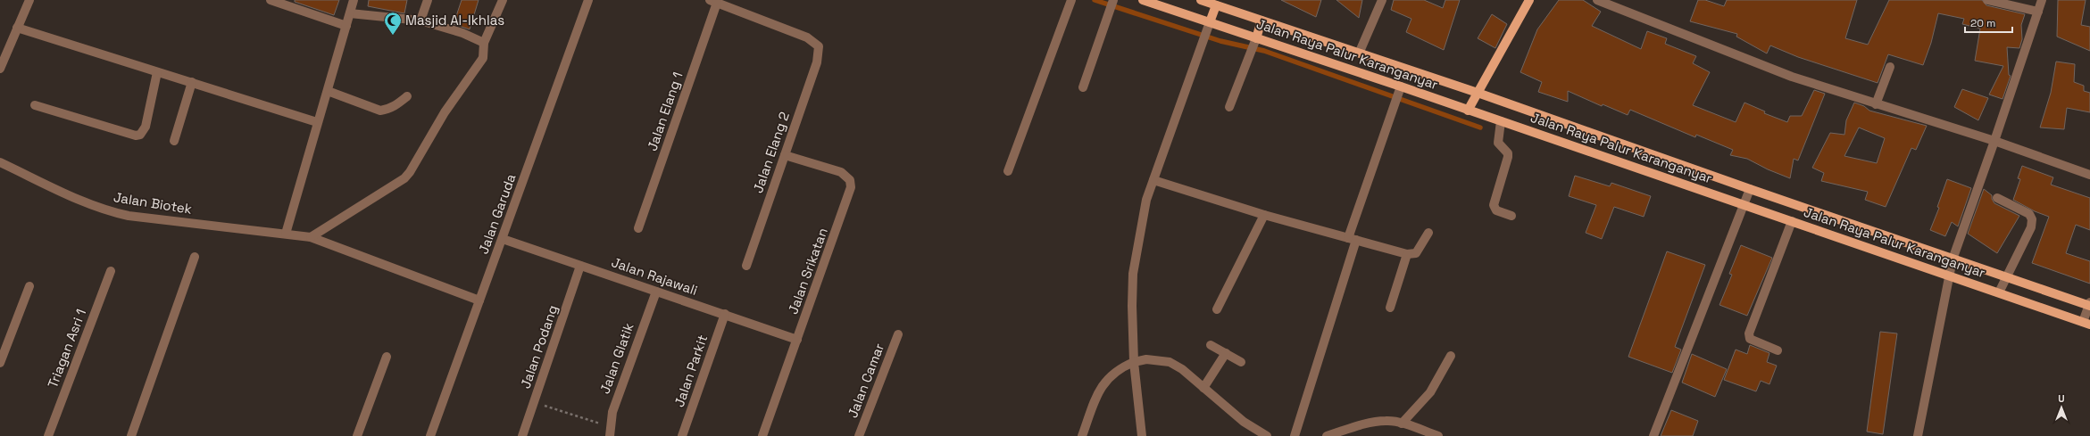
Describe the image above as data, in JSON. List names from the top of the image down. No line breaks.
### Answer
{"streets":{"main road":["Jalan Raya Palur Karanganyar"],"street":["Jalan Elang 1","Jalan Elang 2","Jalan Biotek","Jalan Garuda","Jalan Srikatan","Jalan Rajawali","Jalan Podang","Triagan Asri 1","Jalan Glatik","Jalan Parkit","Jalan Camar"]},"crossings":[["Jalan Elang 1","Jalan Elang 2"],["Jalan Elang 2","Jalan Srikatan"],["Jalan Biotek","Jalan Garuda"],["Jalan Garuda","Jalan Rajawali"],["Jalan Srikatan","Jalan Rajawali"],["Jalan Rajawali","Jalan Podang"],["Jalan Rajawali","Jalan Glatik"],["Jalan Rajawali","Jalan Parkit"]],"places":{"mosque":["Masjid Al-Ikhlas"]},"scale_bar":"20 m","north":"top"}
